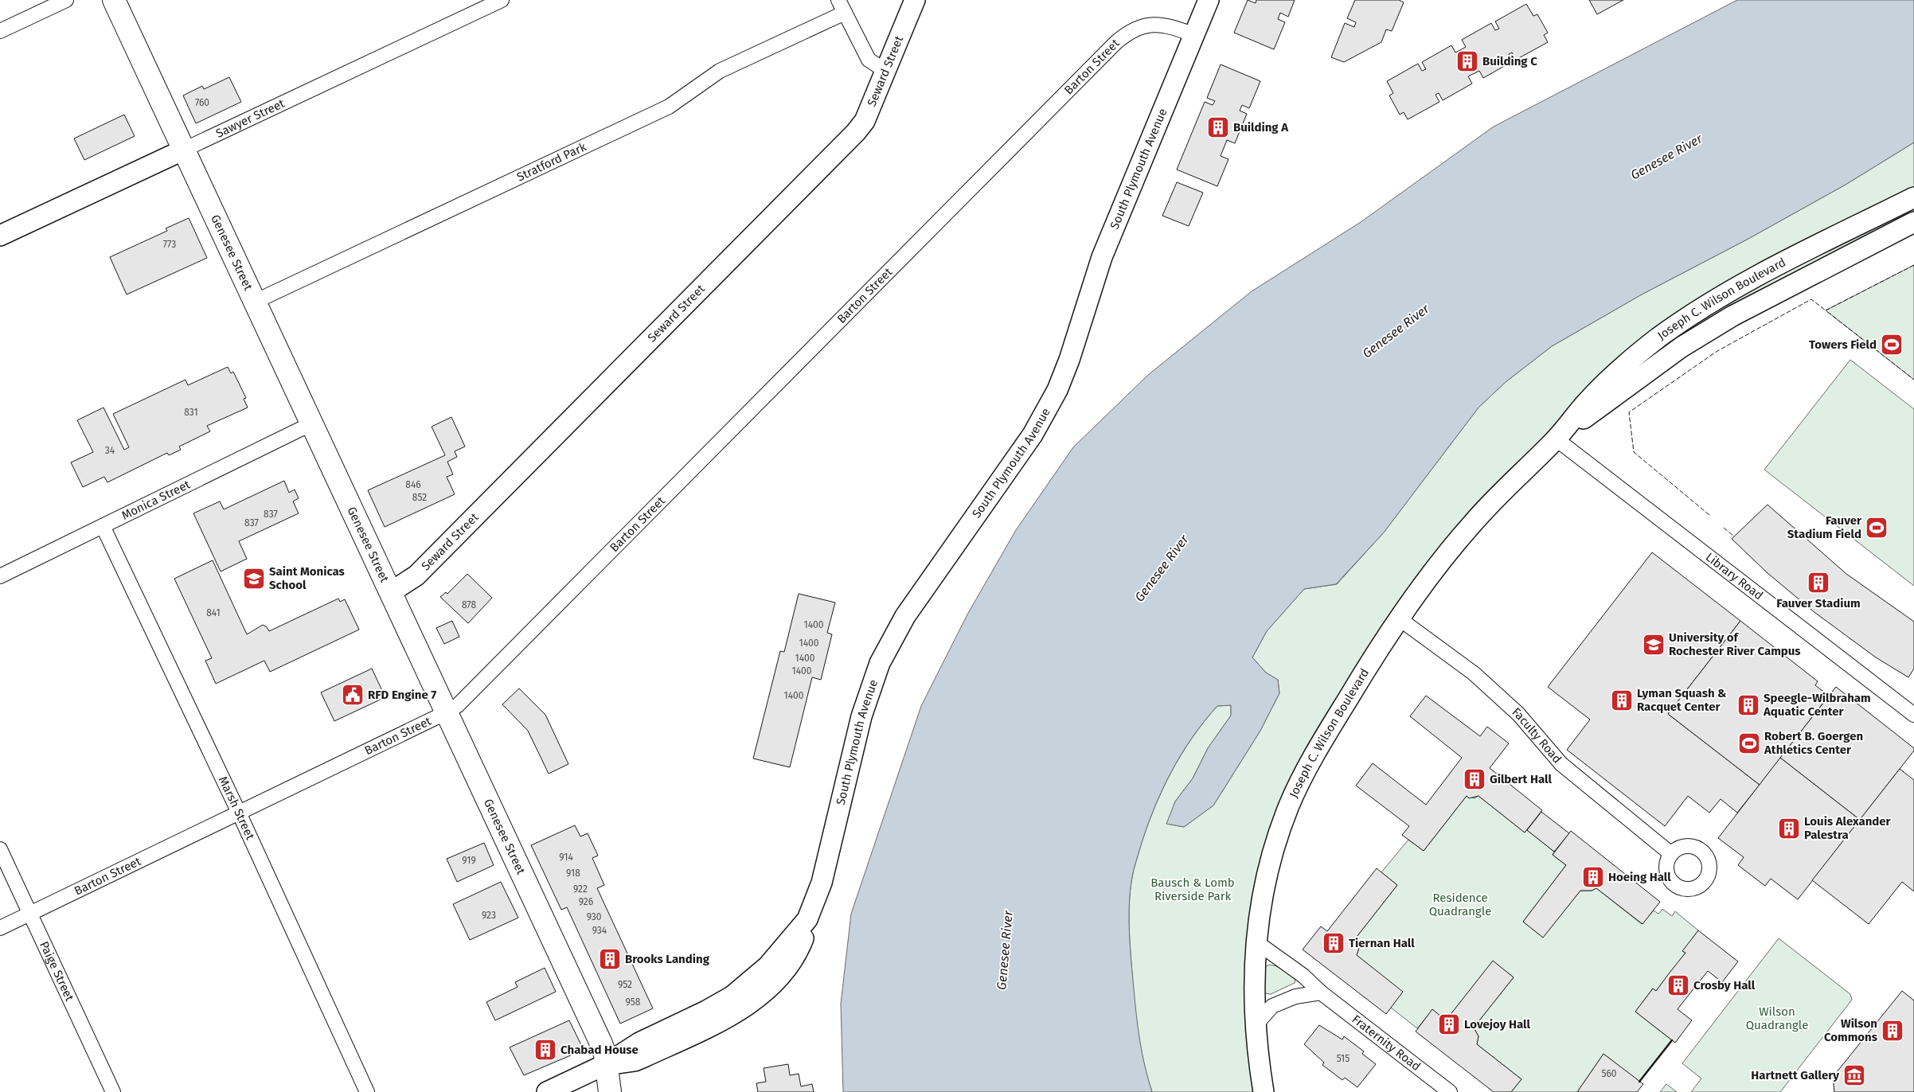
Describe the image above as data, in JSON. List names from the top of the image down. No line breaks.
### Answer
{"streets":{"main road":["Genesee Street"],"street":["Barton Street","Seward Street","Sawyer Street","Stratford Park","South Plymouth Avenue","Joseph C. Wilson Boulevard","Monica Street","Library Road","Faculty Road","Marsh Street","Paige Street","Fraternity Road"]},"crossings":[["Barton Street","South Plymouth Avenue"],["Barton Street","Genesee Street"],["Barton Street","Marsh Street"],["Barton Street","Paige Street"],["Seward Street","Genesee Street"],["Sawyer Street","Genesee Street"],["Stratford Park","Genesee Street"],["South Plymouth Avenue","Genesee Street"],["Genesee Street","Monica Street"],["Joseph C. Wilson Boulevard","Library Road"],["Joseph C. Wilson Boulevard","Faculty Road"],["Joseph C. Wilson Boulevard","Fraternity Road"],["Monica Street","Marsh Street"]],"water":["Genesee River"],"parks":["Bausch & Lomb Riverside Park","Residence Quadrangle","Wilson Quadrangle"],"places":{"building":["Building C","Building A","Fauver Stadium","Lyman Squash & Racquet Center","Speegle-Wilbraham Aquatic Center","Gilbert Hall","Louis Alexander Palestra","Hoeing Hall","Tiernan Hall","Brooks Landing","Crosby Hall","Lovejoy Hall","Wilson Commons","Chabad House"],"sports":["Towers Field","Fauver Stadium Field","Robert B. Goergen Athletics Center"],"school or university":["Saint Monicas School","University of Rochester River Campus"],"public building":["RFD Engine 7"],"museum":["Hartnett Gallery"]},"house_numbers":["760","773","831","34","846","852","837","837","878","841","1400","1400","1400","1400","1400","914","919","918","922","926","923","930","934","952","958","515","560"]}
